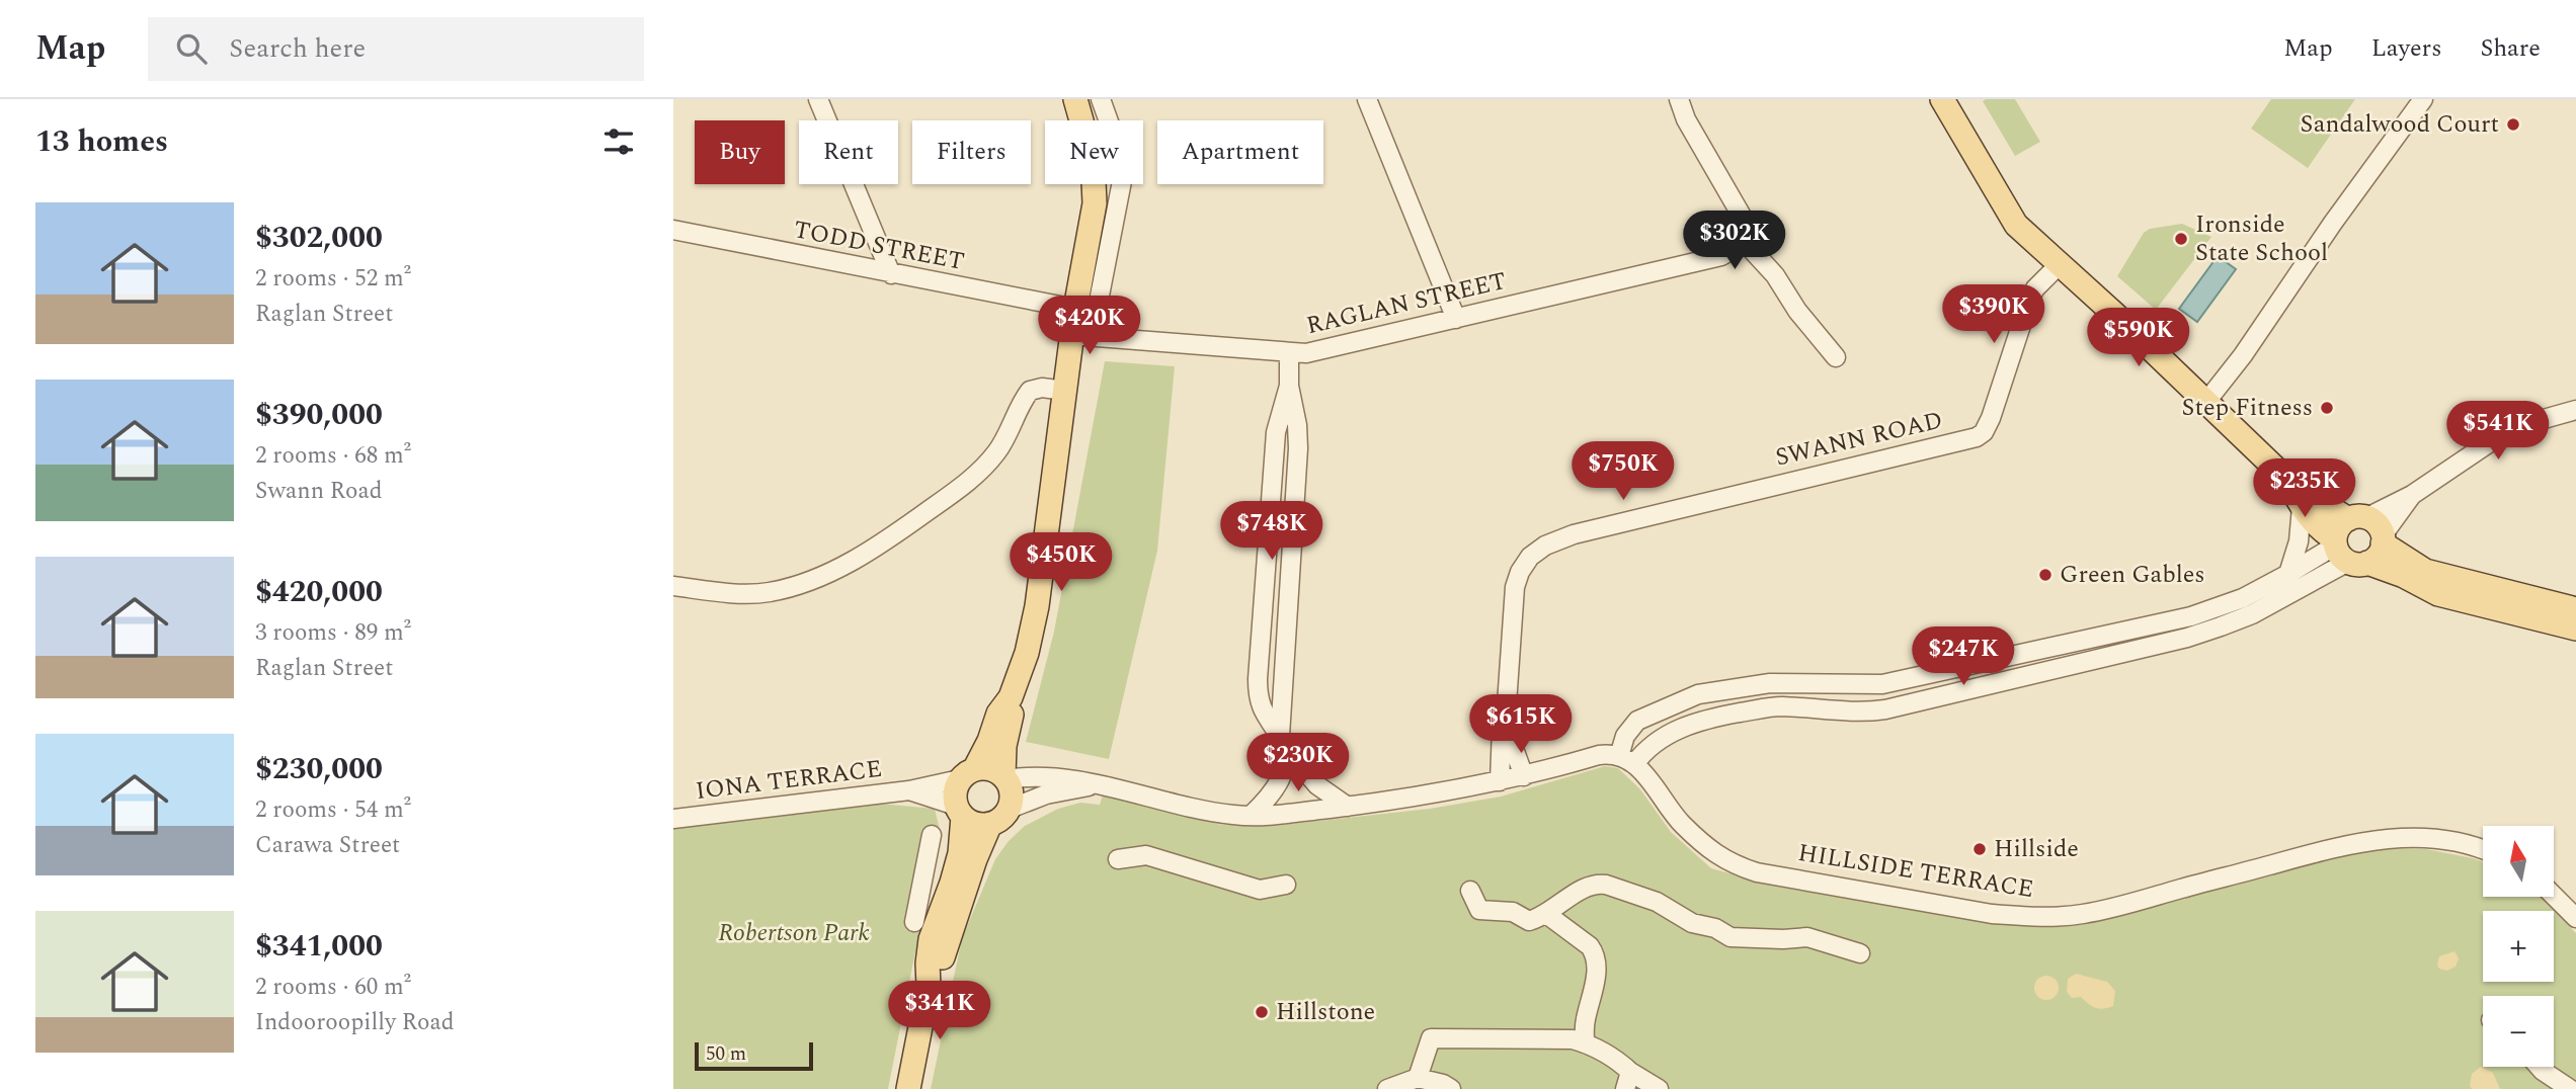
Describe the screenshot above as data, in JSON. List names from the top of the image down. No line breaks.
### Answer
{"streets":{"street":["TODD STREET","RAGLAN STREET","SWANN ROAD","IONA TERRACE","HILLSIDE TERRACE"]},"parks":["Robertson Park"],"places":["Sandalwood Court","Ironside State School","Step Fitness","Green Gables","Hillside","Hillstone"],"scale_bar":"50 m","north":"top","page":{"header":"Map","search":"Search here","nav":["Map","Layers","Share"],"heading":"13 homes","chip":["Buy","Rent","Filters","New","Apartment"],"list":[{"name":"$302,000","note":"2 rooms · 52 m² · Raglan Street"},{"name":"$390,000","note":"2 rooms · 68 m² · Swann Road"},{"name":"$420,000","note":"3 rooms · 89 m² · Raglan Street"},{"name":"$230,000","note":"2 rooms · 54 m² · Carawa Street"},{"name":"$341,000","note":"2 rooms · 60 m² · Indooroopilly Road"}],"price":["$302K","$390K","$420K","$590K","$541K","$750K","$235K","$748K","$450K","$247K","$615K","$230K","$341K"],"map_buttons":["+","−"],"scale":"50 m"}}
